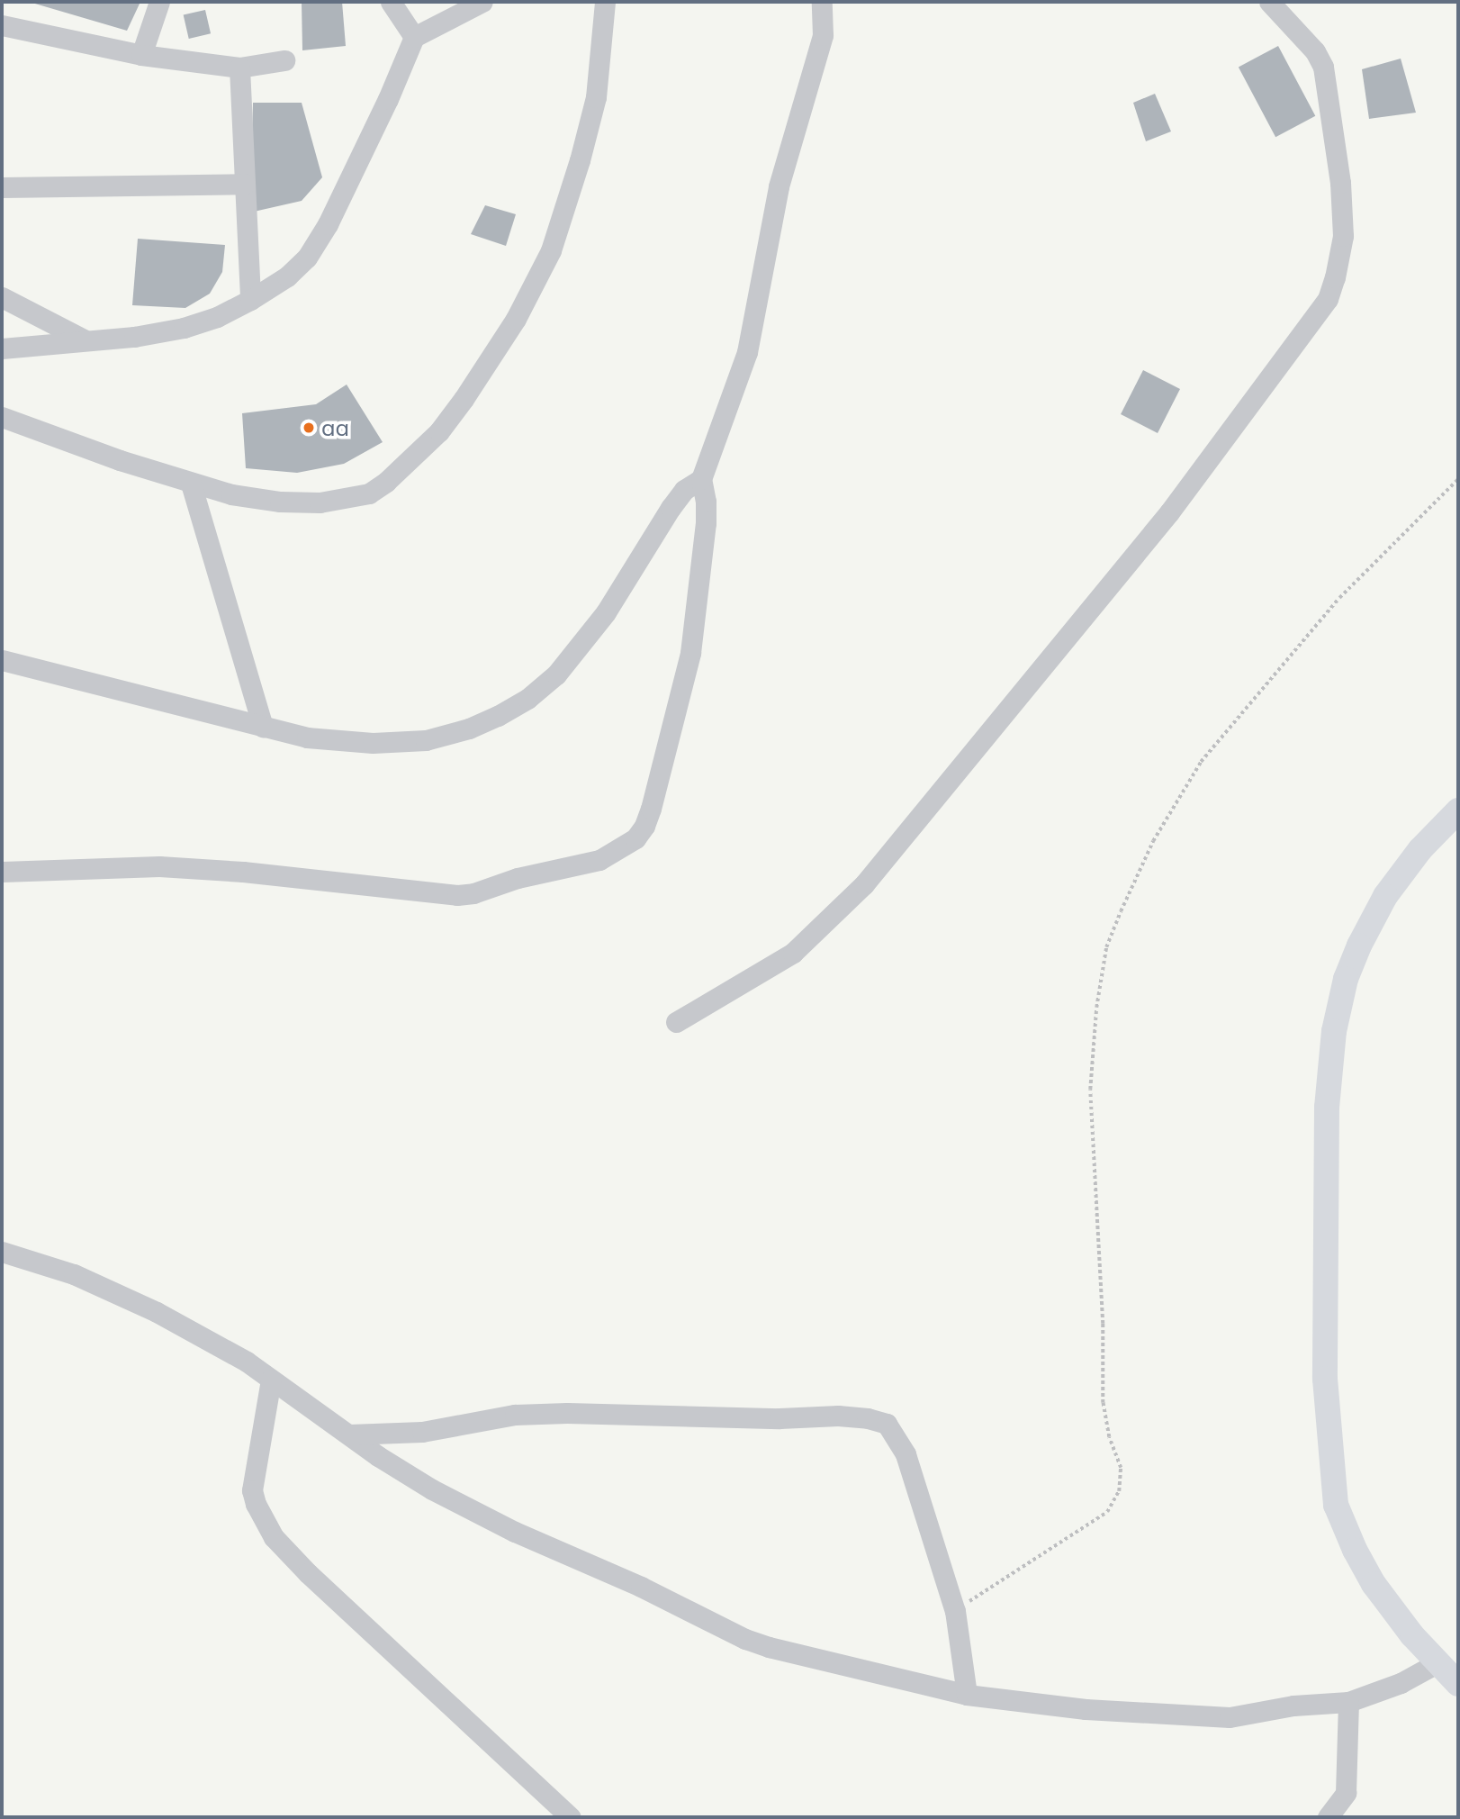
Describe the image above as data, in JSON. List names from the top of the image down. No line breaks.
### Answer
{"places":["aa"]}
